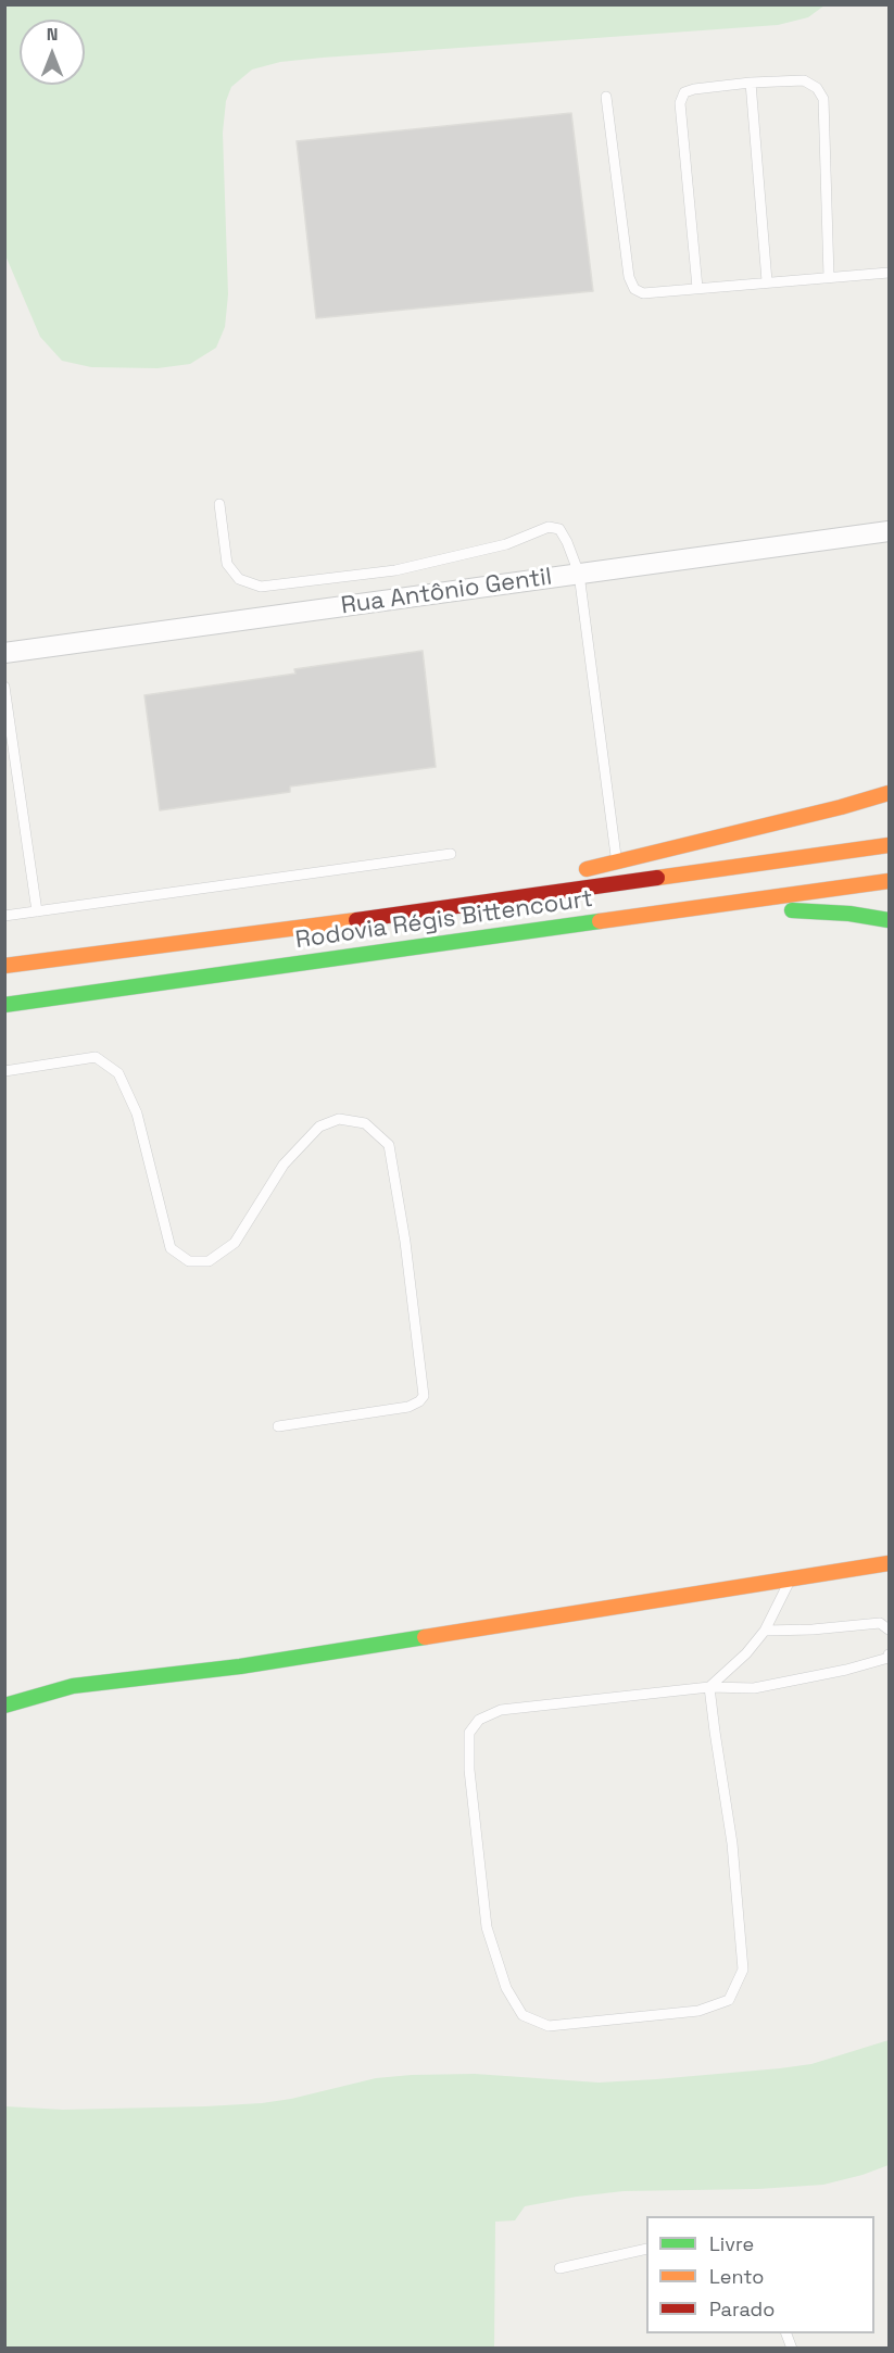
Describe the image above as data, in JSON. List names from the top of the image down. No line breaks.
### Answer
{"streets":{"main road":["Rodovia Régis Bittencourt"],"street":["Rua Antônio Gentil"]},"legend":["Livre","Lento","Parado"],"north":"top"}
